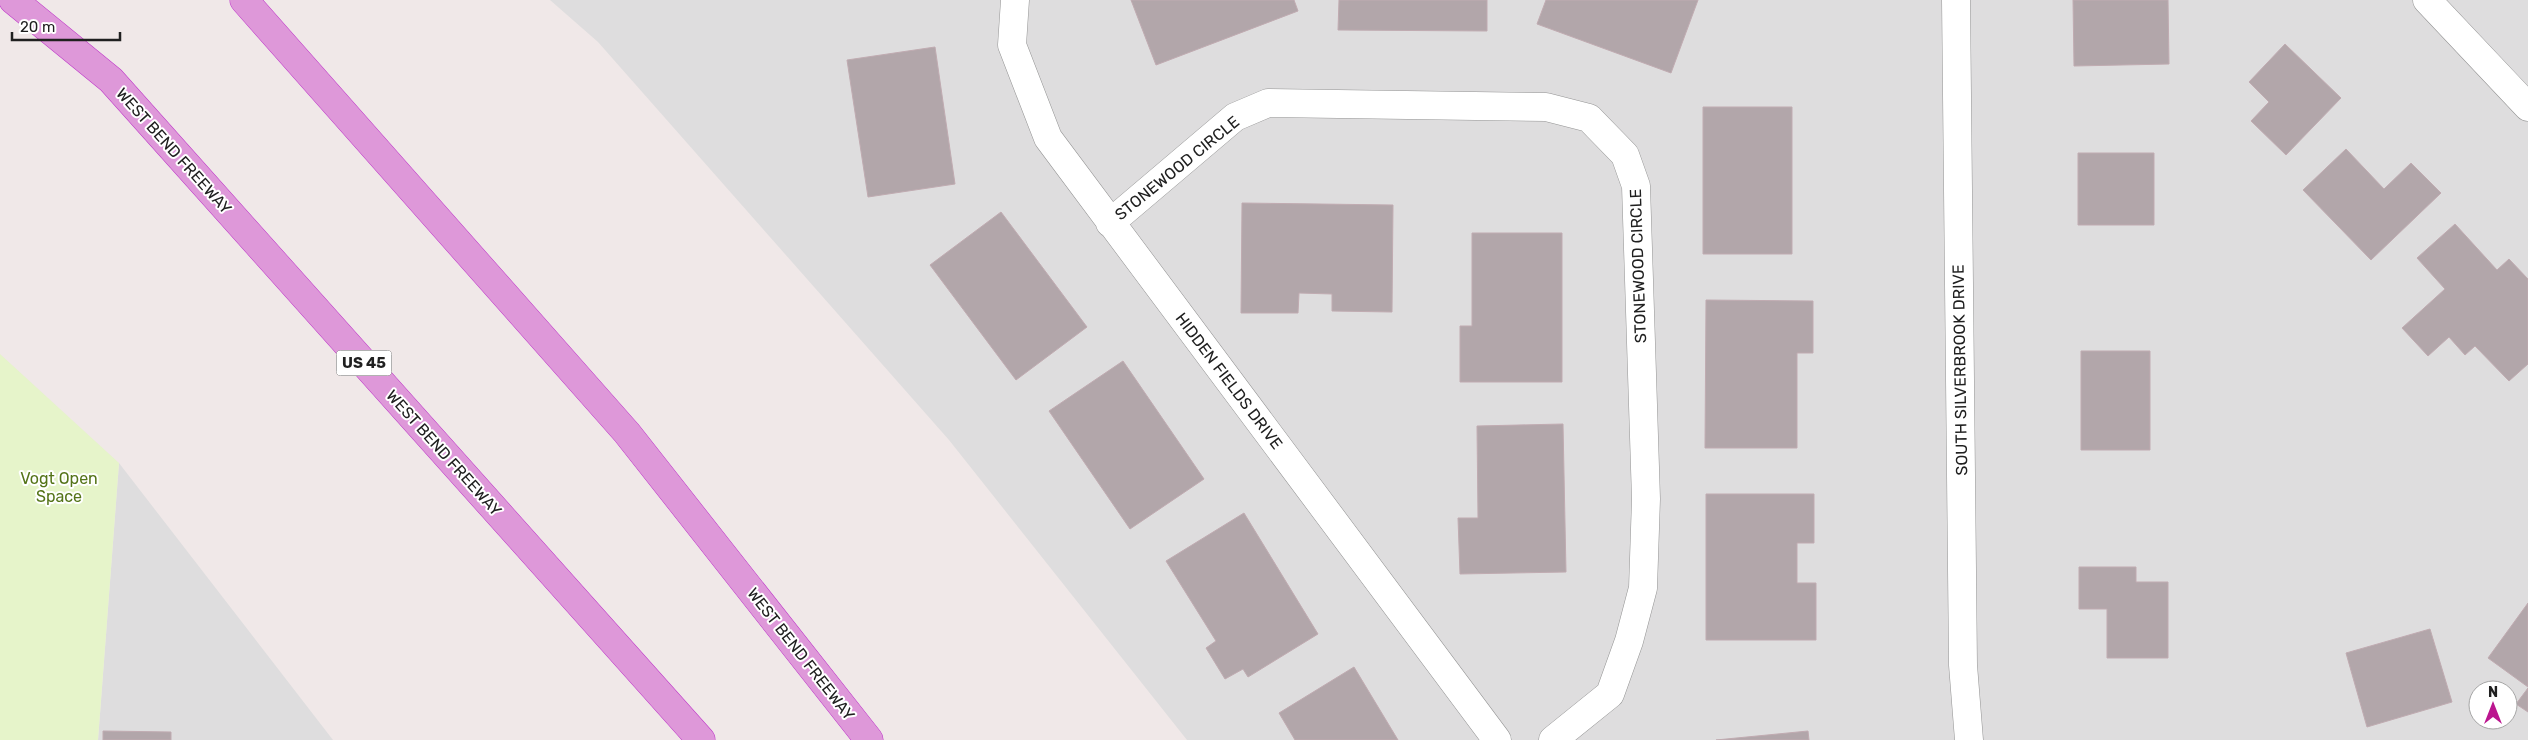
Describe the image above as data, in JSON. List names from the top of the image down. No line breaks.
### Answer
{"streets":{"highway":["WEST BEND FREEWAY","US 45"],"street":["STONEWOOD CIRCLE","SOUTH SILVERBROOK DRIVE","HIDDEN FIELDS DRIVE"]},"crossings":[["STONEWOOD CIRCLE","HIDDEN FIELDS DRIVE"]],"parks":["Vogt Open Space"],"scale_bar":"20 m","north":"top"}
